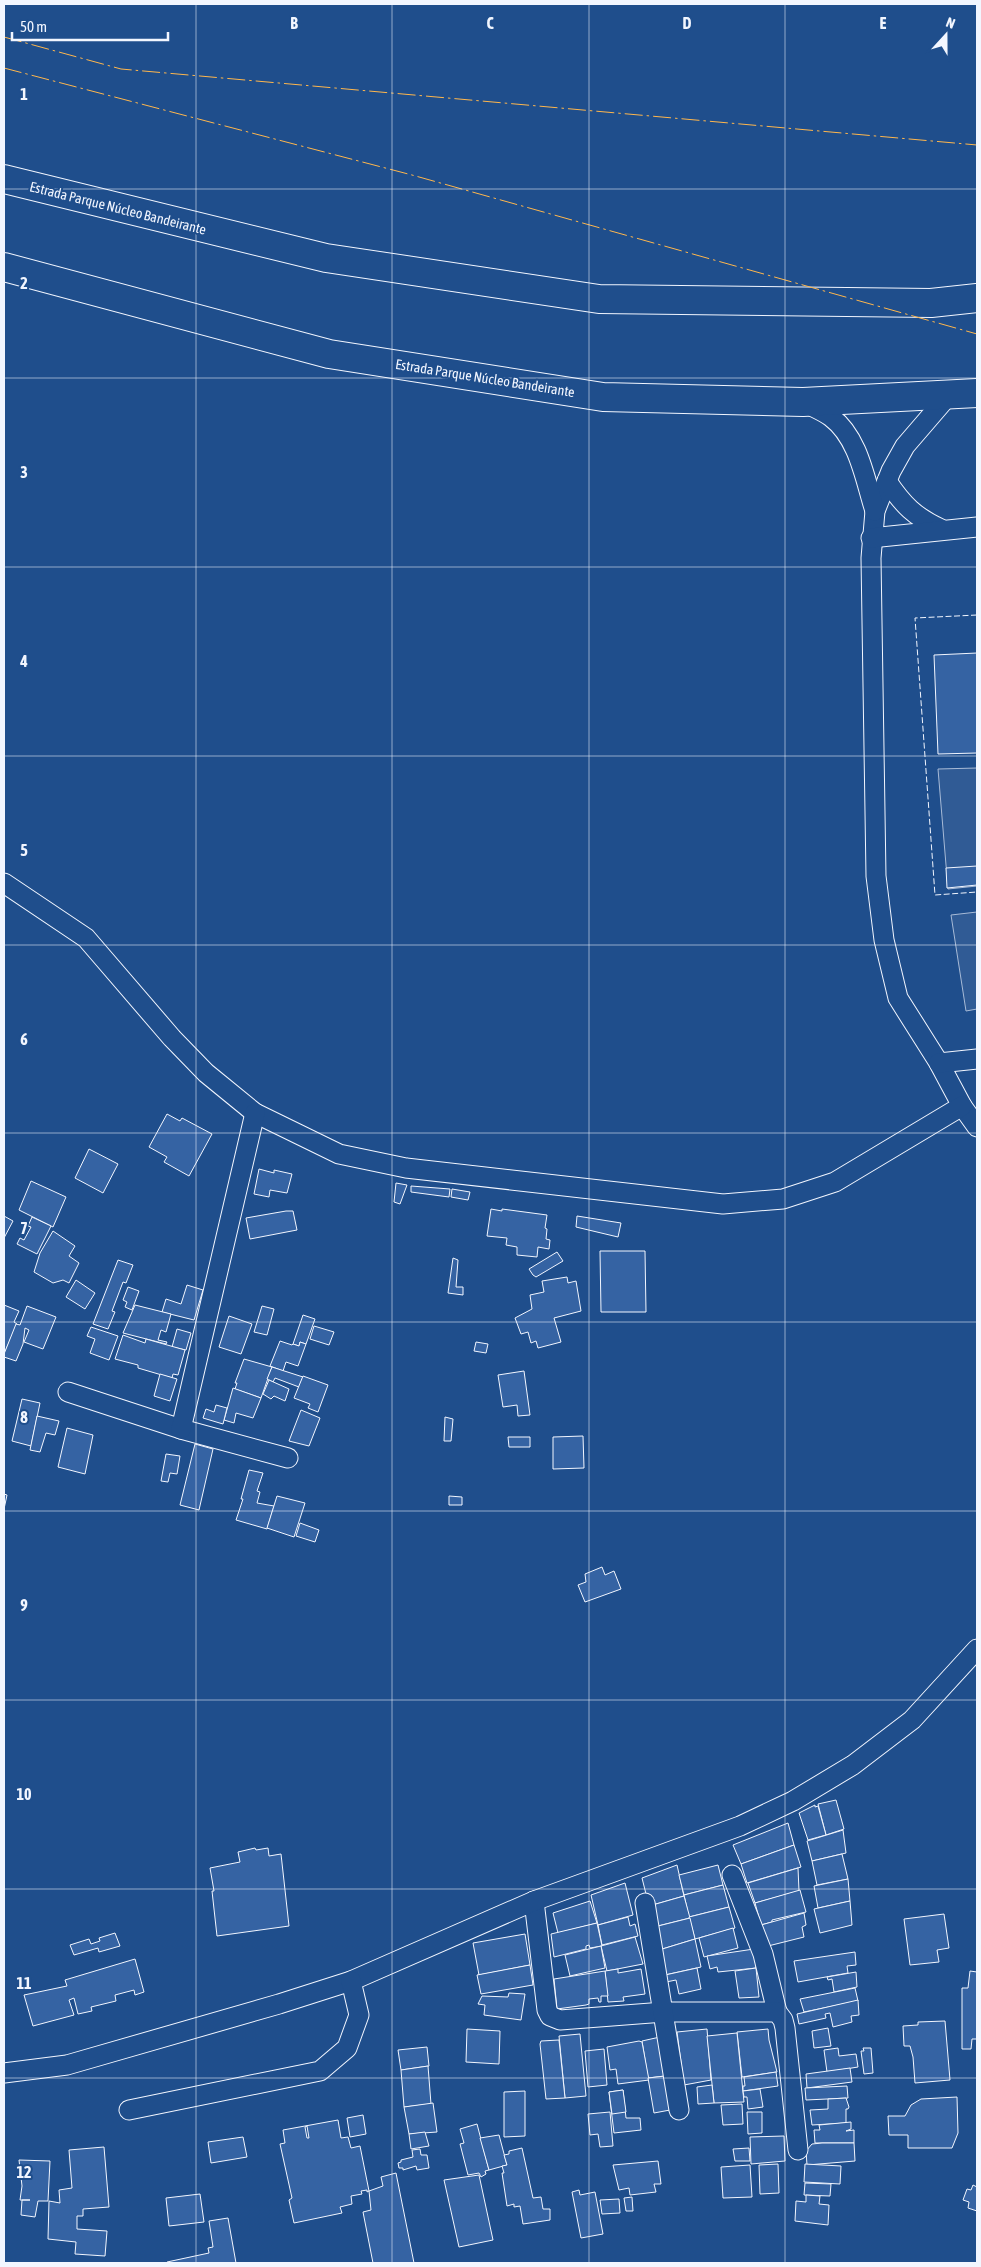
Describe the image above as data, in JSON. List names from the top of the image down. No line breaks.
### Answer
{"streets":{"highway":["Estrada Parque Núcleo Bandeirante"]},"scale_bar":"50 m","north":"top","grid":{"columns":["B","C","D","E"],"rows":["1","2","3","4","5","6","7","8","9","10","11","12"]}}
